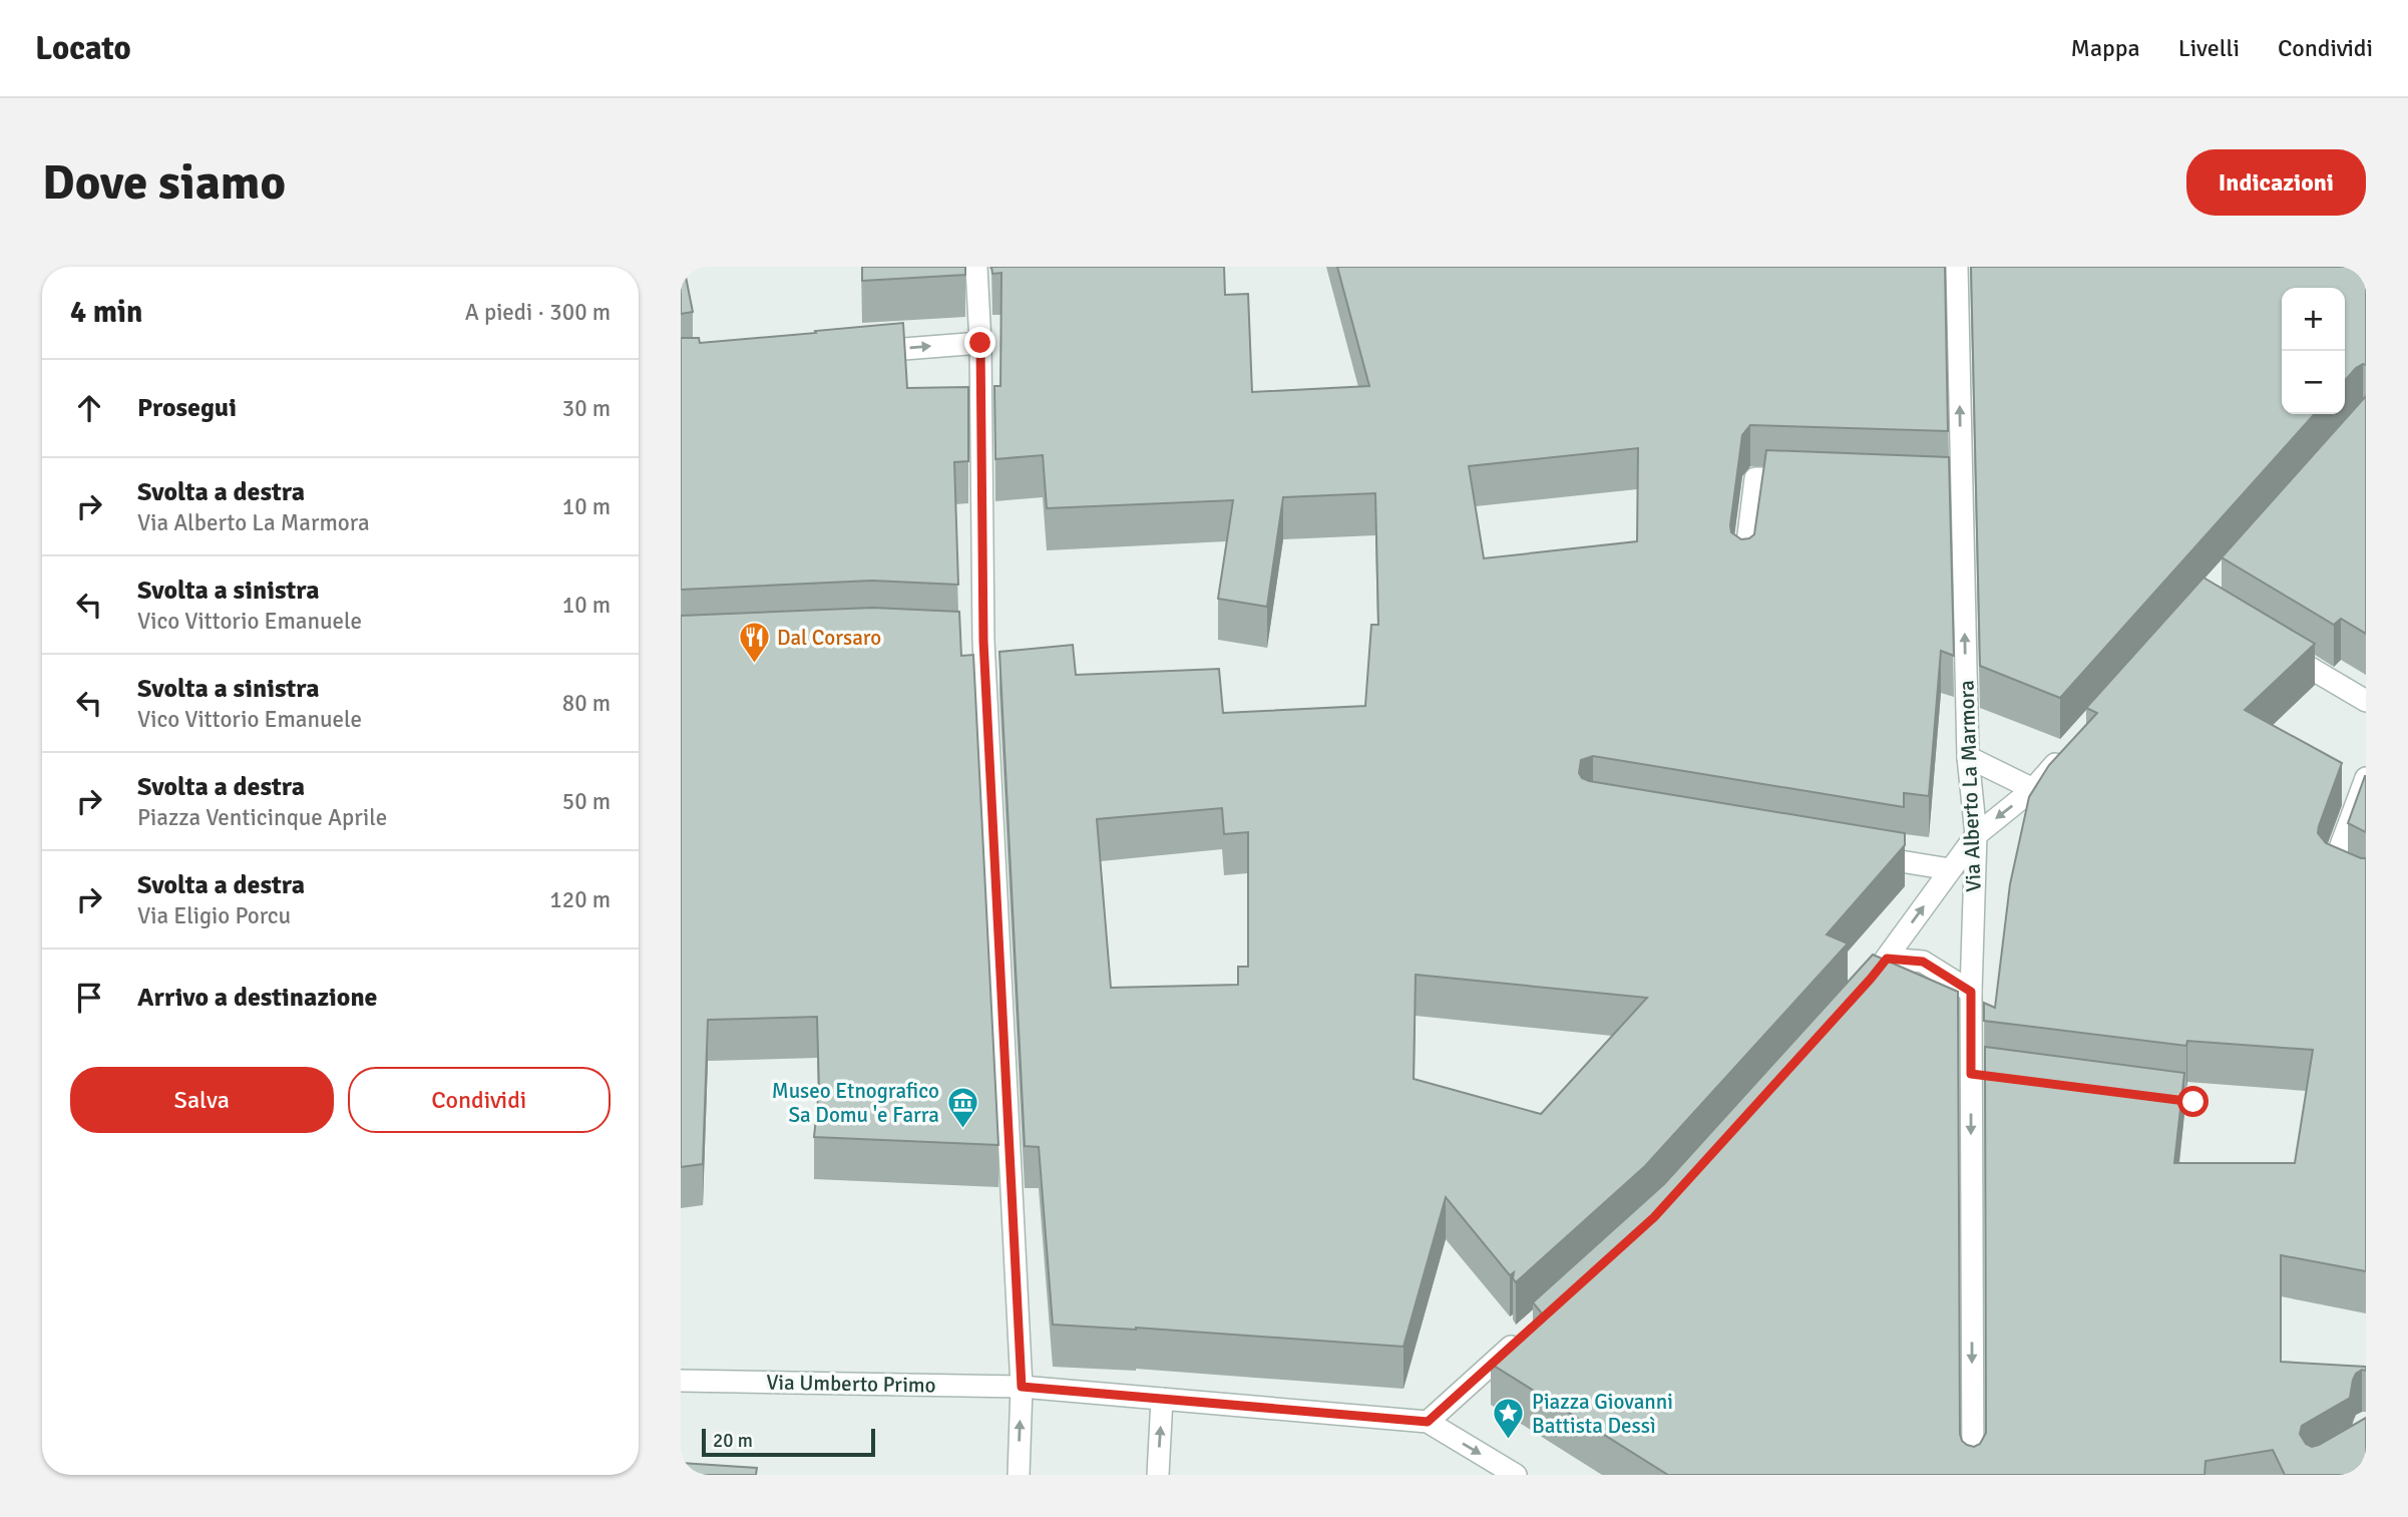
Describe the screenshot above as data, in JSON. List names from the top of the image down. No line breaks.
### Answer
{"streets":{"street":["Via Alberto La Marmora","Via Umberto Primo"]},"places":{"restaurant":["Dal Corsaro"],"museum":["Museo Etnografico Sa Domu 'e Farra"],"place":["Piazza Giovanni Battista Dessì"]},"scale_bar":"20 m","page":{"header":"Locato","nav":["Mappa","Livelli","Condividi"],"buttons":["Indicazioni",["Salva","Condividi"]],"title":"Dove siamo","heading":["4 min","A piedi · 300 m"],"map_buttons":["+","−"],"list":[["Prosegui","30 m"],["Svolta a destra","Via Alberto La Marmora","10 m"],["Svolta a sinistra","Vico Vittorio Emanuele","10 m"],["Svolta a sinistra","Vico Vittorio Emanuele","80 m"],["Svolta a destra","Piazza Venticinque Aprile","50 m"],["Svolta a destra","Via Eligio Porcu","120 m"],"Arrivo a destinazione"],"scale":"20 m"}}
